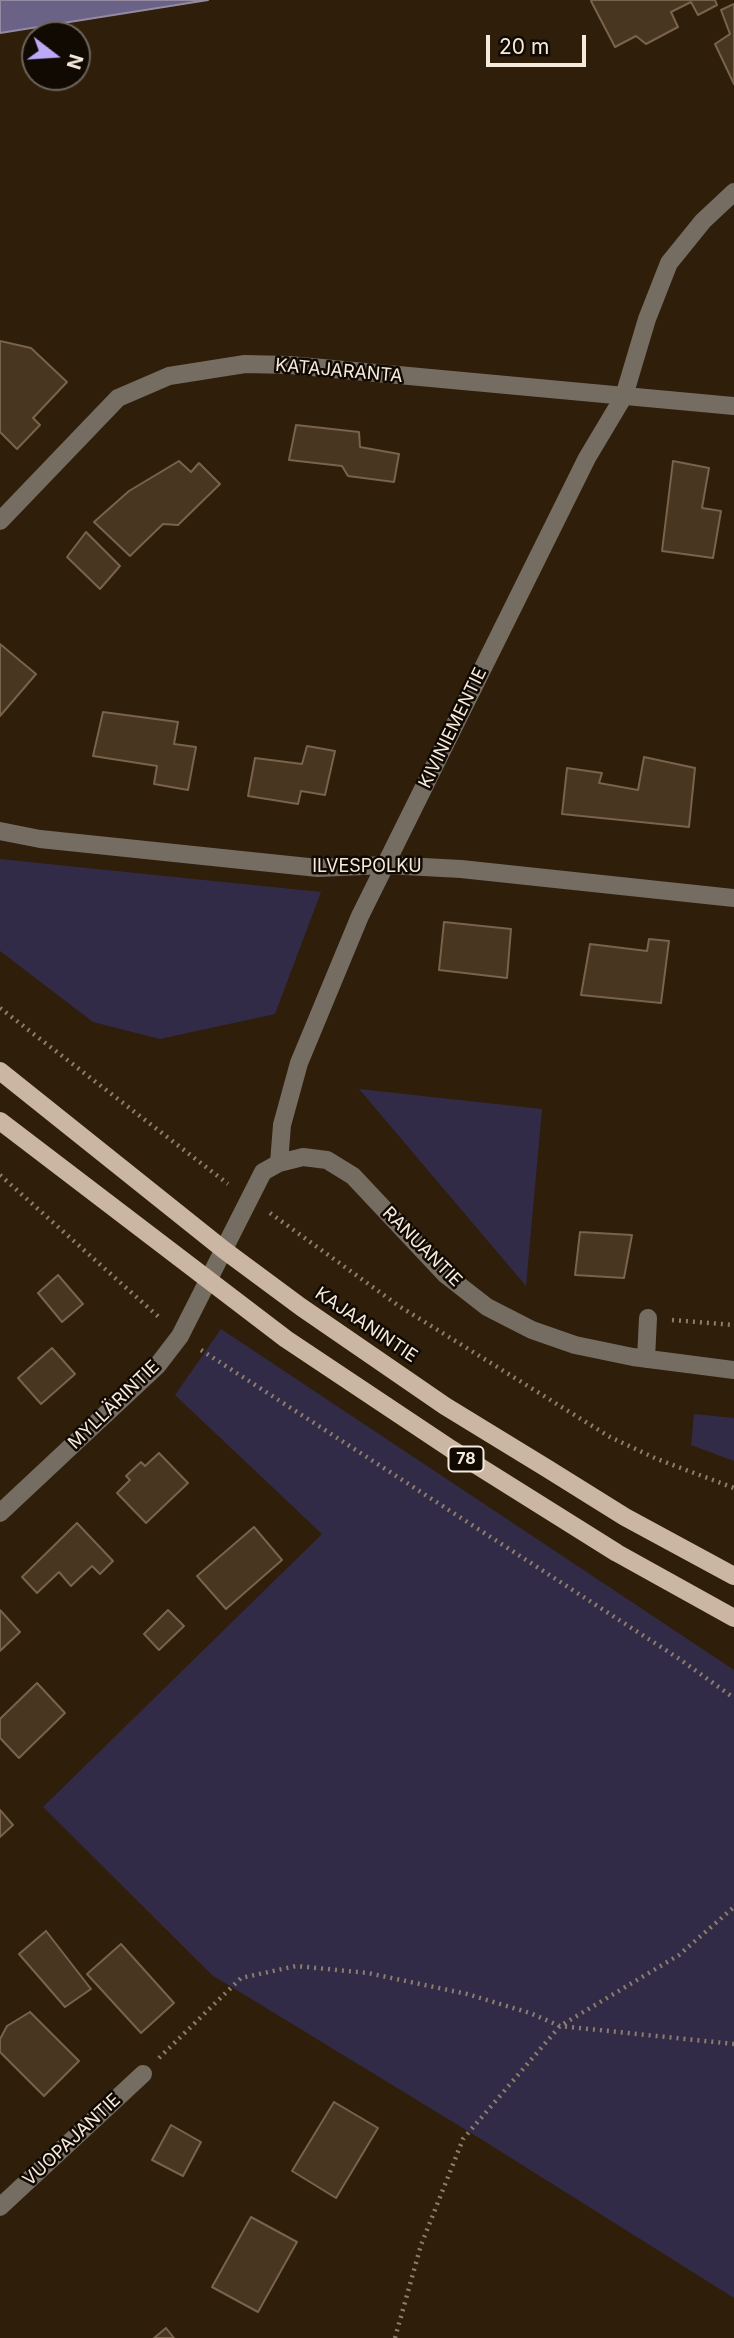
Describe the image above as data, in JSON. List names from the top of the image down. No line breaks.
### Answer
{"streets":{"main road":["KAJAANINTIE","78"],"street":["KATAJARANTA","KIVINIEMENTIE","ILVESPOLKU","RANUANTIE","MYLLÄRINTIE","VUOPAJANTIE"]},"crossings":[["KATAJARANTA","KIVINIEMENTIE"],["KIVINIEMENTIE","ILVESPOLKU"],["KIVINIEMENTIE","RANUANTIE"],["MYLLÄRINTIE","78"]],"scale_bar":"20 m","north":"right"}
